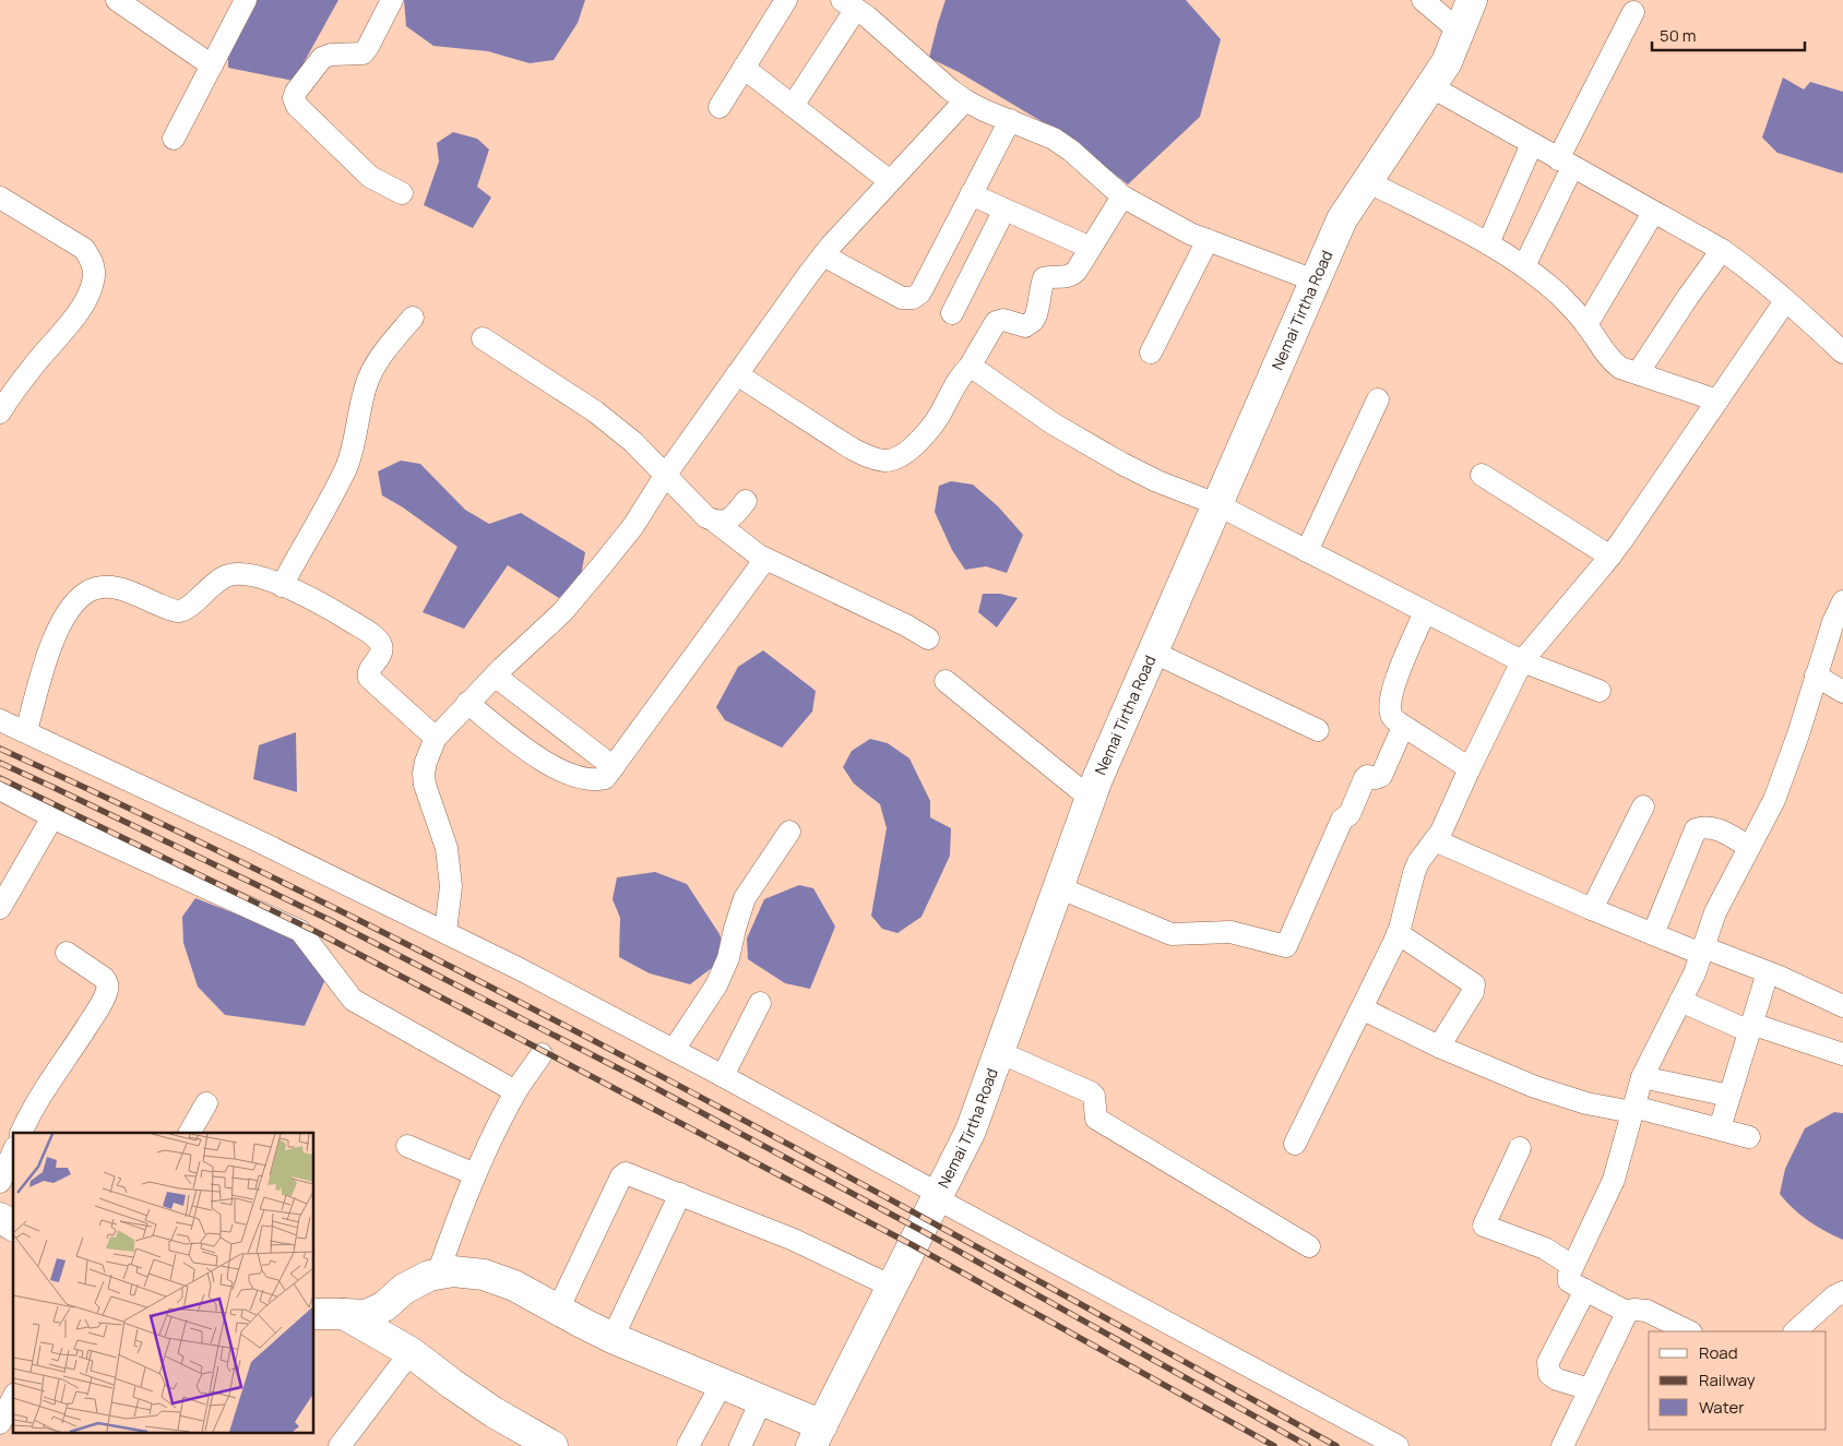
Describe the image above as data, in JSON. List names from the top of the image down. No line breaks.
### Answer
{"streets":{"street":["Nemai Tirtha Road"]},"legend":["Road","Railway","Water"],"scale_bar":"50 m"}
